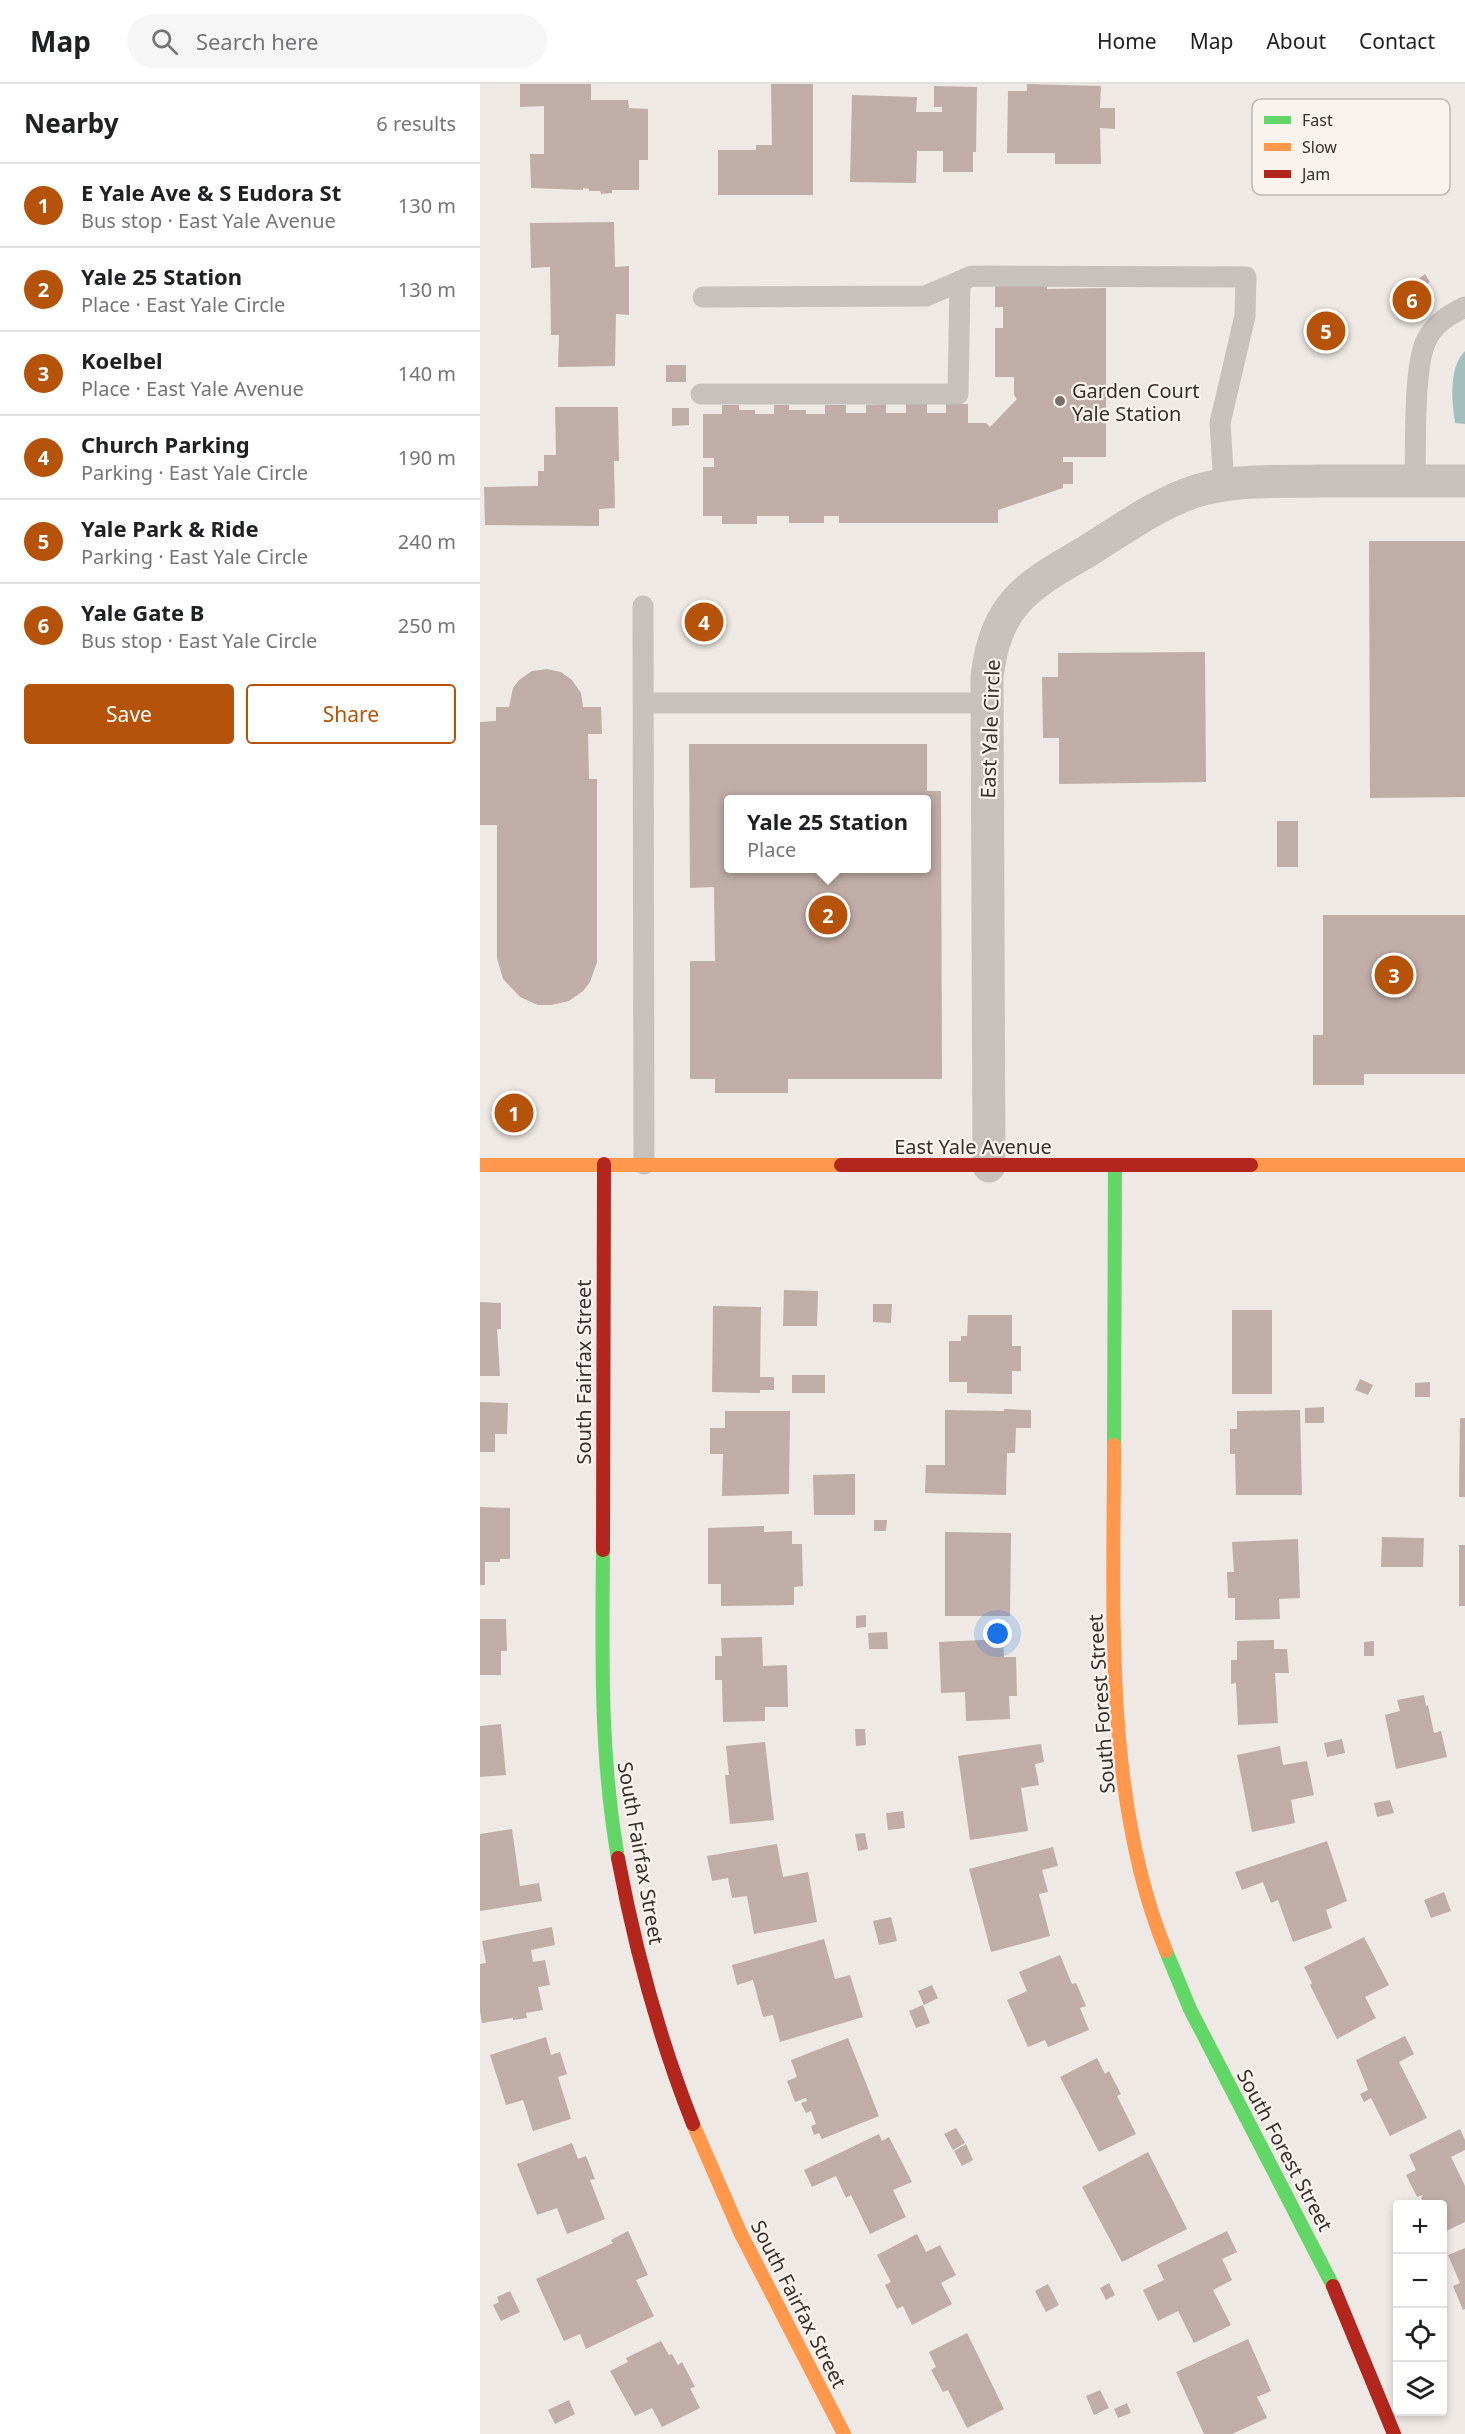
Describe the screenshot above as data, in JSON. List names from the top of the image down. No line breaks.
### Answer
{"streets":{"street":["East Yale Circle","East Yale Avenue","South Fairfax Street","South Forest Street"]},"crossings":[["East Yale Circle","East Yale Avenue"],["East Yale Avenue","South Fairfax Street"],["East Yale Avenue","South Forest Street"]],"places":["Garden Court Yale Station"],"legend":["Fast","Slow","Jam"],"page":{"header":"Map","search":"Search here","nav":["Home","Map","About","Contact"],"heading":["Nearby","6 results"],"list":[{"mark":"1","name":"E Yale Ave & S Eudora St","note":"Bus stop · East Yale Avenue","value":"130 m"},{"mark":"2","name":"Yale 25 Station","note":"Place · East Yale Circle","value":"130 m"},{"mark":"3","name":"Koelbel","note":"Place · East Yale Avenue","value":"140 m"},{"mark":"4","name":"Church Parking","note":"Parking · East Yale Circle","value":"190 m"},{"mark":"5","name":"Yale Park & Ride","note":"Parking · East Yale Circle","value":"240 m"},{"mark":"6","name":"Yale Gate B","note":"Bus stop · East Yale Circle","value":"250 m"}],"pins":["6","5","4","2","3","1"],"buttons":["Save","Share"],"popup":["Yale 25 Station","Place"],"map_buttons":["+","−"]}}
